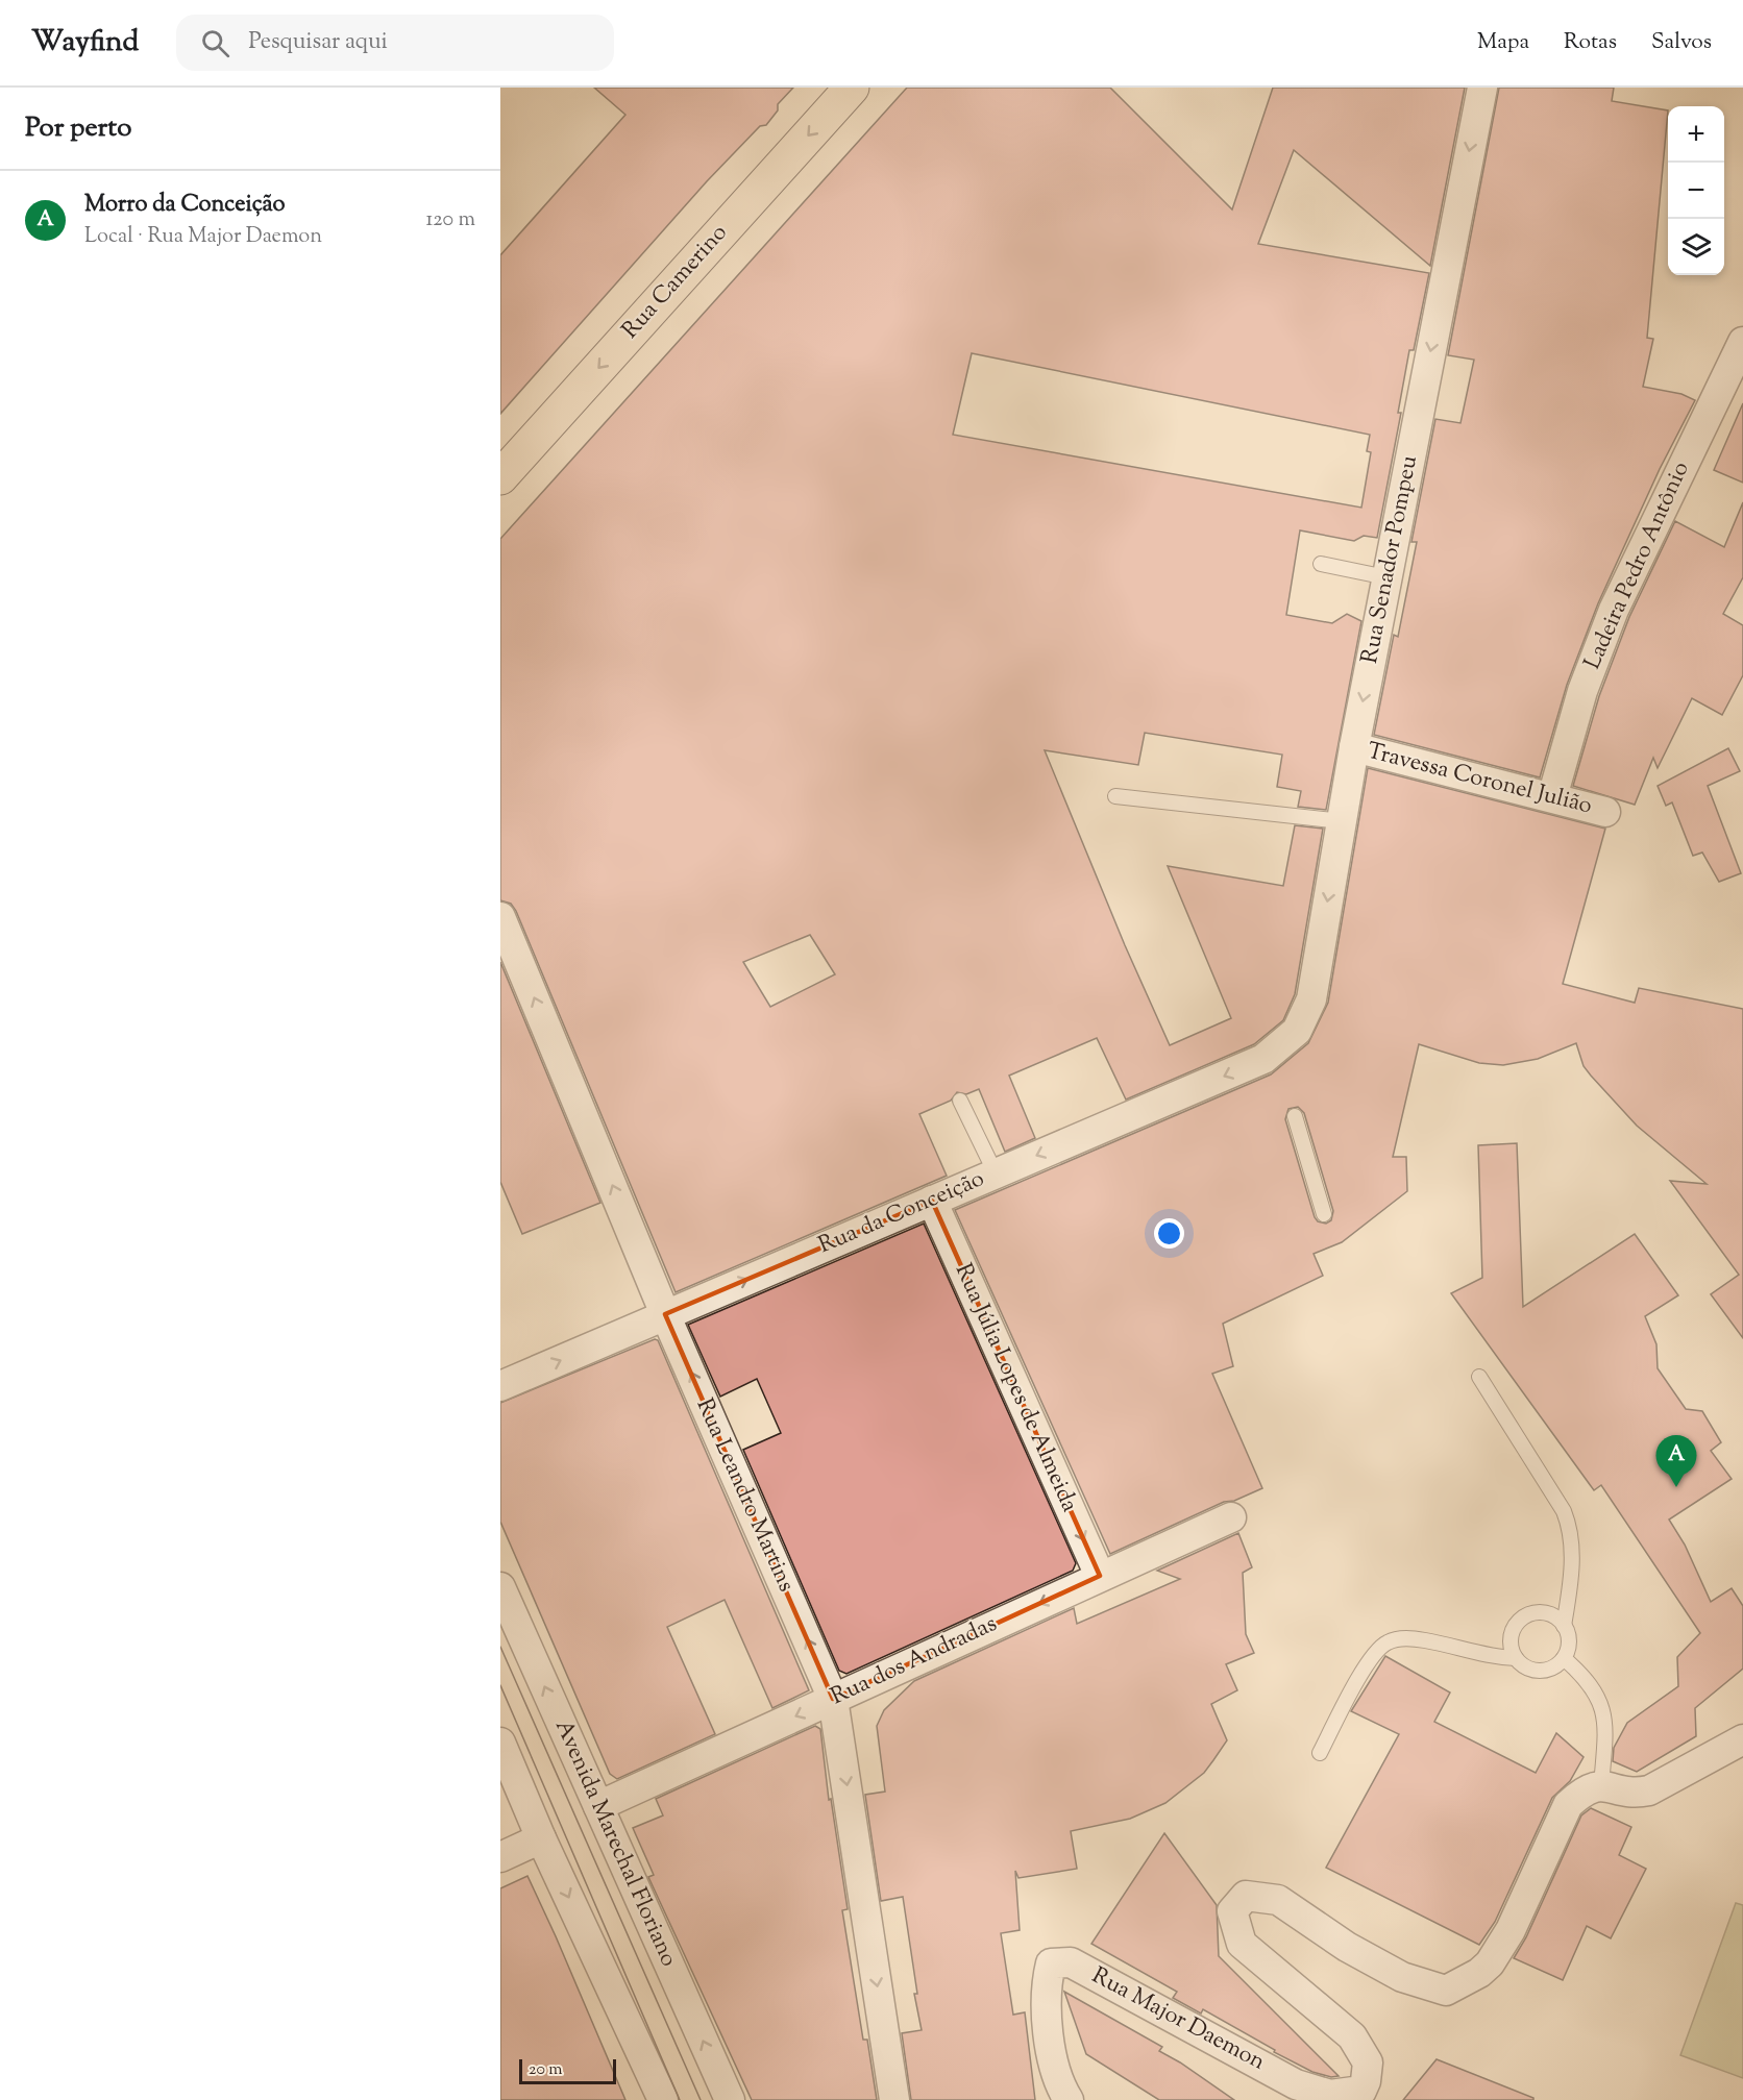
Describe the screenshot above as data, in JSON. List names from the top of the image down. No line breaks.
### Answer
{"streets":{"main road":["Rua Camerino"],"street":["Rua Senador Pompeu","Ladeira Pedro Antônio","Travessa Coronel Julião","Rua da Conceição","Rua Júlia Lopes de Almeida","Rua Leandro Martins","Rua dos Andradas","Avenida Marechal Floriano","Rua Major Daemon"]},"crossings":[["Rua Senador Pompeu","Travessa Coronel Julião"],["Rua Senador Pompeu","Rua da Conceição"],["Ladeira Pedro Antônio","Travessa Coronel Julião"],["Rua da Conceição","Rua Júlia Lopes de Almeida"],["Rua da Conceição","Rua Leandro Martins"],["Rua Júlia Lopes de Almeida","Rua dos Andradas"],["Rua Leandro Martins","Rua dos Andradas"],["Rua dos Andradas","Avenida Marechal Floriano"]],"one_way":["Rua Camerino","Rua Senador Pompeu","Rua Júlia Lopes de Almeida","Rua dos Andradas"],"scale_bar":"20 m","page":{"header":"Wayfind","search":"Pesquisar aqui","nav":["Mapa","Rotas","Salvos"],"heading":"Por perto","map_buttons":["+","−"],"list":[{"mark":"A","name":"Morro da Conceição","note":"Local · Rua Major Daemon","value":"120 m"}],"pins":"A","scale":"20 m"}}
